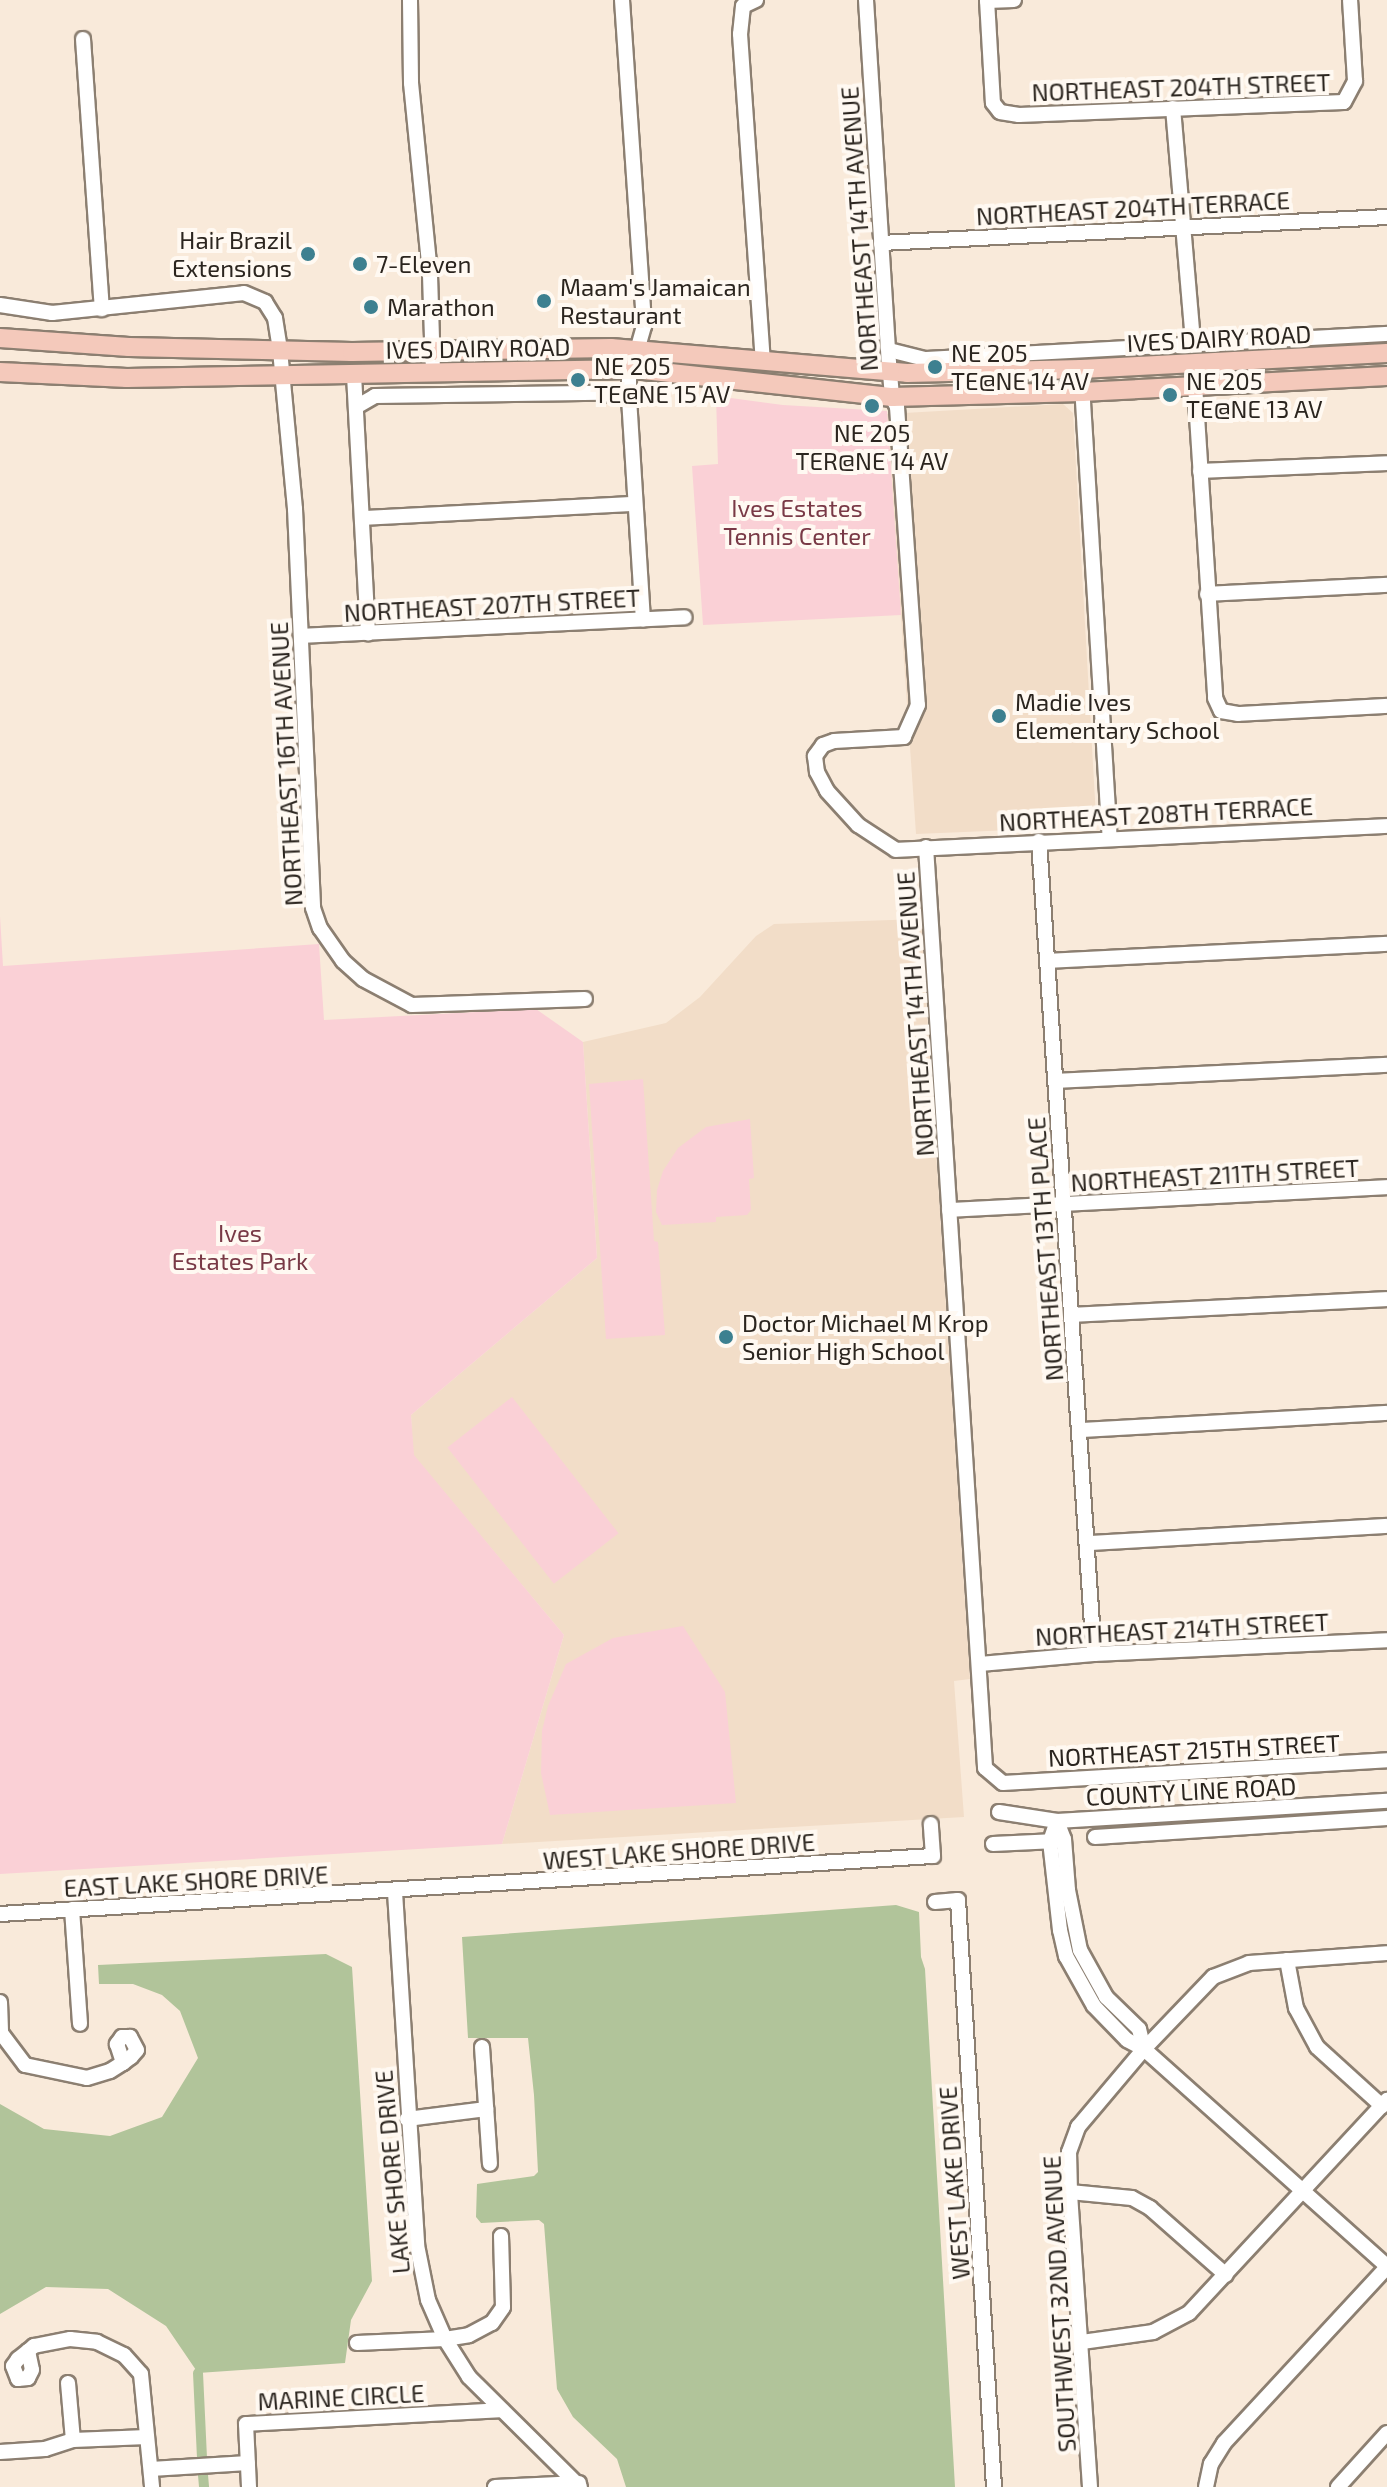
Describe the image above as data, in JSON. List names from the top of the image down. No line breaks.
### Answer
{"streets":{"main road":["IVES DAIRY ROAD"],"street":["NORTHEAST 204TH STREET","NORTHEAST 204TH TERRACE","NORTHEAST 14TH AVENUE","NORTHEAST 207TH STREET","NORTHEAST 16TH AVENUE","NORTHEAST 208TH TERRACE","NORTHEAST 211TH STREET","NORTHEAST 13TH PLACE","NORTHEAST 214TH STREET","NORTHEAST 215TH STREET","COUNTY LINE ROAD","WEST LAKE SHORE DRIVE","EAST LAKE SHORE DRIVE","LAKE SHORE DRIVE","WEST LAKE DRIVE","SOUTHWEST 32ND AVENUE","MARINE CIRCLE"]},"crossings":[["NORTHEAST 204TH TERRACE","NORTHEAST 14TH AVENUE"],["NORTHEAST 14TH AVENUE","IVES DAIRY ROAD"],["NORTHEAST 14TH AVENUE","NORTHEAST 208TH TERRACE"],["NORTHEAST 14TH AVENUE","NORTHEAST 211TH STREET"],["NORTHEAST 14TH AVENUE","NORTHEAST 214TH STREET"],["NORTHEAST 14TH AVENUE","NORTHEAST 215TH STREET"],["IVES DAIRY ROAD","NORTHEAST 16TH AVENUE"],["NORTHEAST 207TH STREET","NORTHEAST 16TH AVENUE"],["NORTHEAST 208TH TERRACE","NORTHEAST 13TH PLACE"],["NORTHEAST 211TH STREET","NORTHEAST 13TH PLACE"],["NORTHEAST 13TH PLACE","NORTHEAST 214TH STREET"],["WEST LAKE SHORE DRIVE","EAST LAKE SHORE DRIVE"],["WEST LAKE SHORE DRIVE","LAKE SHORE DRIVE"],["EAST LAKE SHORE DRIVE","LAKE SHORE DRIVE"],["LAKE SHORE DRIVE","MARINE CIRCLE"]],"parks":["Ives Estates Tennis Center","Ives Estates Park"],"places":["Hair Brazil Extensions","7-Eleven","Maam's Jamaican Restaurant","Marathon","NE 205 TE@NE 14 AV","NE 205 TE@NE 15 AV","NE 205 TE@NE 13 AV","NE 205 TER@NE 14 AV","Madie Ives Elementary School","Doctor Michael M Krop Senior High School"]}
